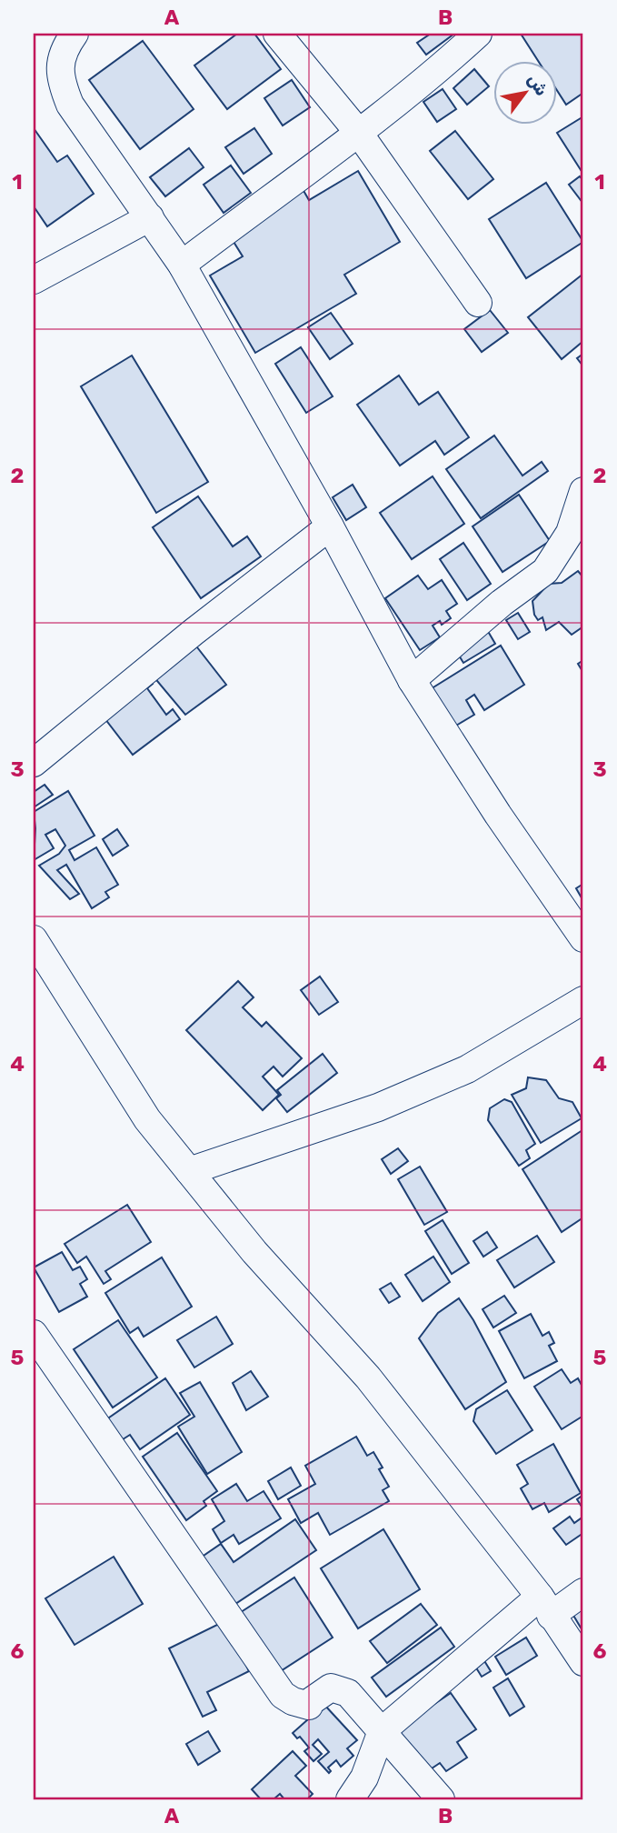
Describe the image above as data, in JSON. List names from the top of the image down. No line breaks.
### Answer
{"north":"top right","grid":{"columns":["A","B"],"rows":["1","2","3","4","5","6"]}}
